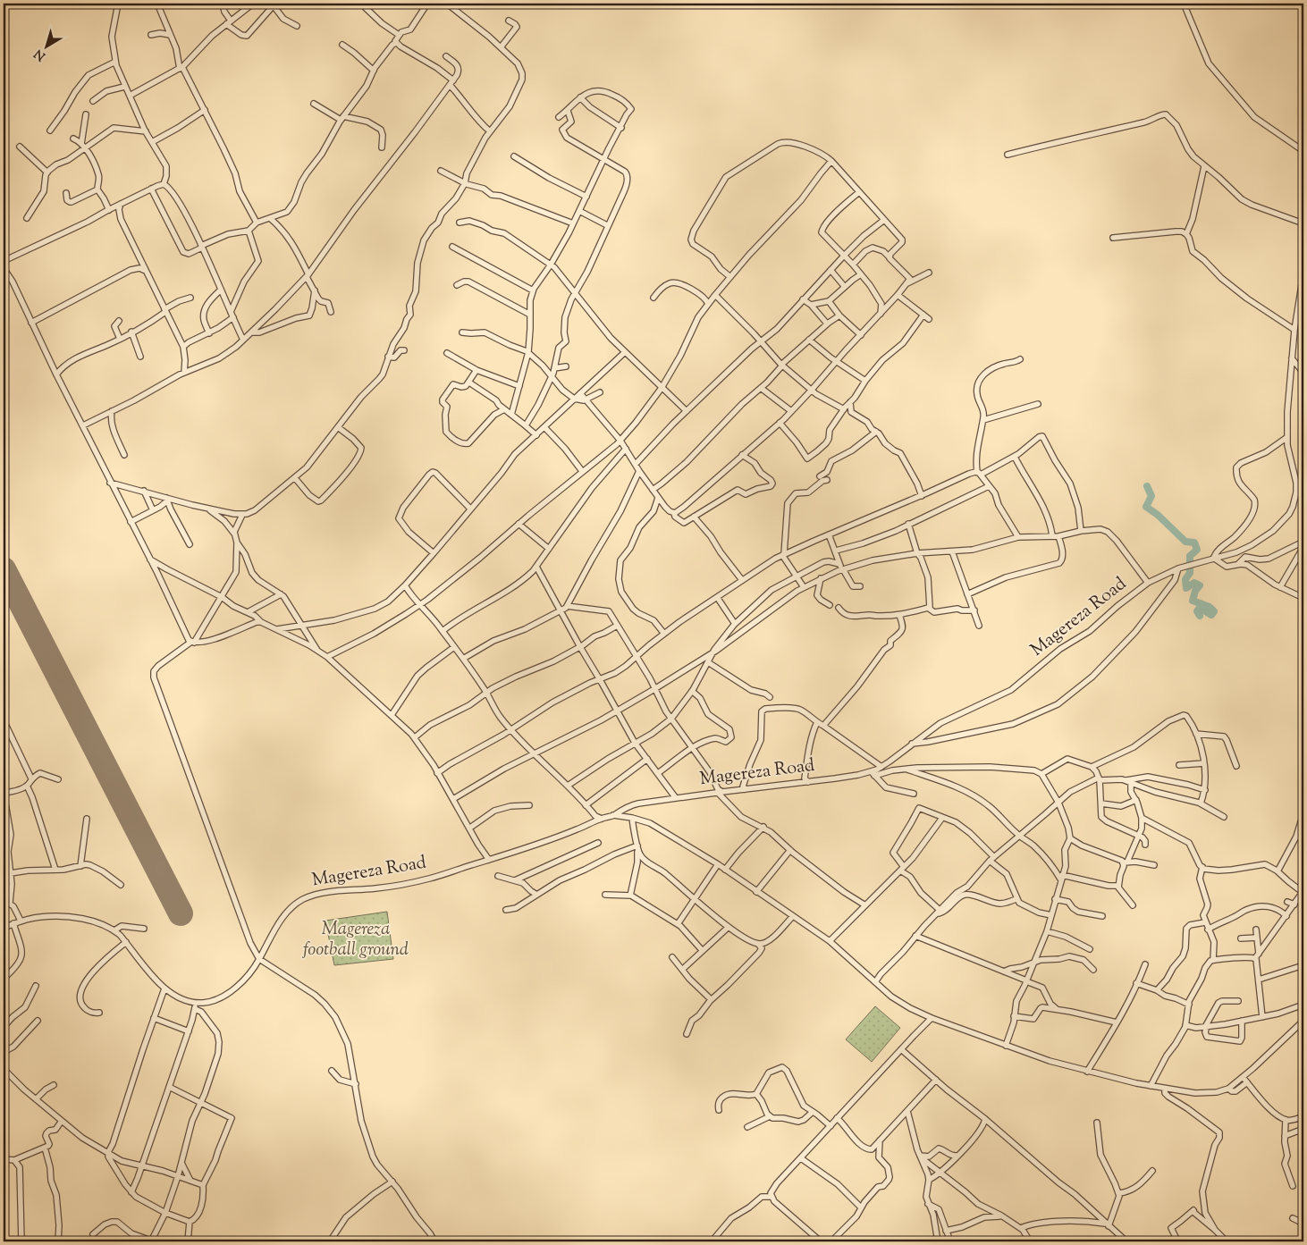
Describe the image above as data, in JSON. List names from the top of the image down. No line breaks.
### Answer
{"streets":{"street":["Magereza Road"]},"parks":["Magereza football ground"],"north":"bottom left"}
